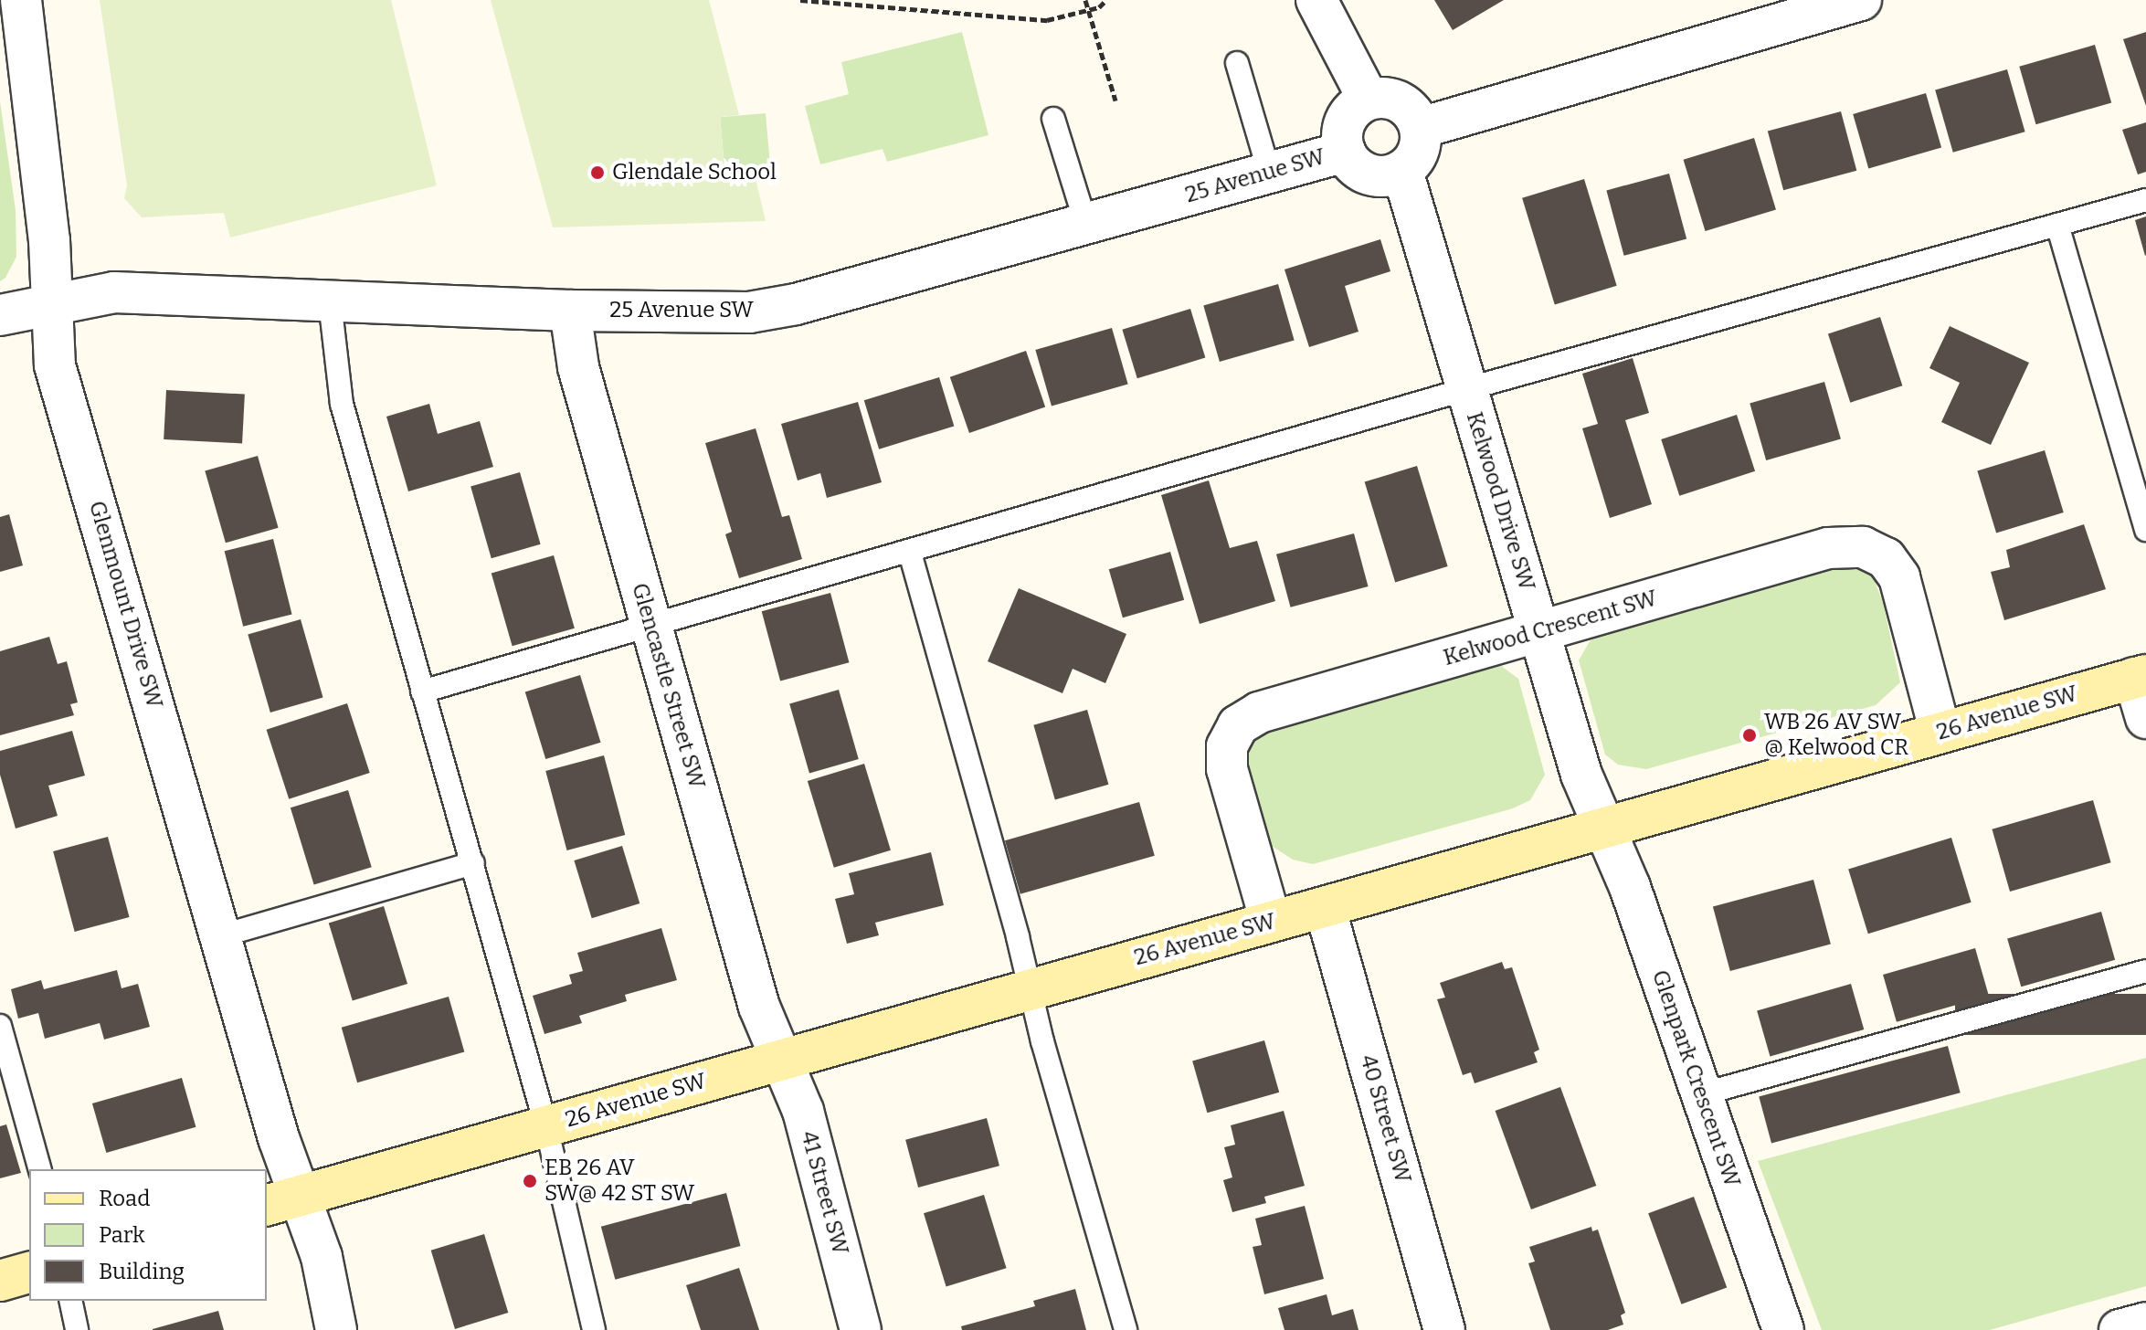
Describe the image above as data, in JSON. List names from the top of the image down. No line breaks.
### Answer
{"streets":{"street":["25 Avenue SW","Kelwood Drive SW","Glenmount Drive SW","Kelwood Crescent SW","Glencastle Street SW","26 Avenue SW","Glenpark Crescent SW","40 Street SW","41 Street SW"]},"crossings":[["25 Avenue SW","Kelwood Drive SW"],["25 Avenue SW","Glenmount Drive SW"],["25 Avenue SW","Glencastle Street SW"],["Kelwood Drive SW","Kelwood Crescent SW"],["Kelwood Drive SW","26 Avenue SW"],["Kelwood Drive SW","Glenpark Crescent SW"],["Glenmount Drive SW","26 Avenue SW"],["Kelwood Crescent SW","26 Avenue SW"],["Glencastle Street SW","26 Avenue SW"],["Glencastle Street SW","41 Street SW"],["26 Avenue SW","Glenpark Crescent SW"],["26 Avenue SW","40 Street SW"],["26 Avenue SW","41 Street SW"]],"places":["Glendale School","WB 26 AV SW @ Kelwood CR","EB 26 AV SW@ 42 ST SW"],"legend":["Road","Park","Building"]}
